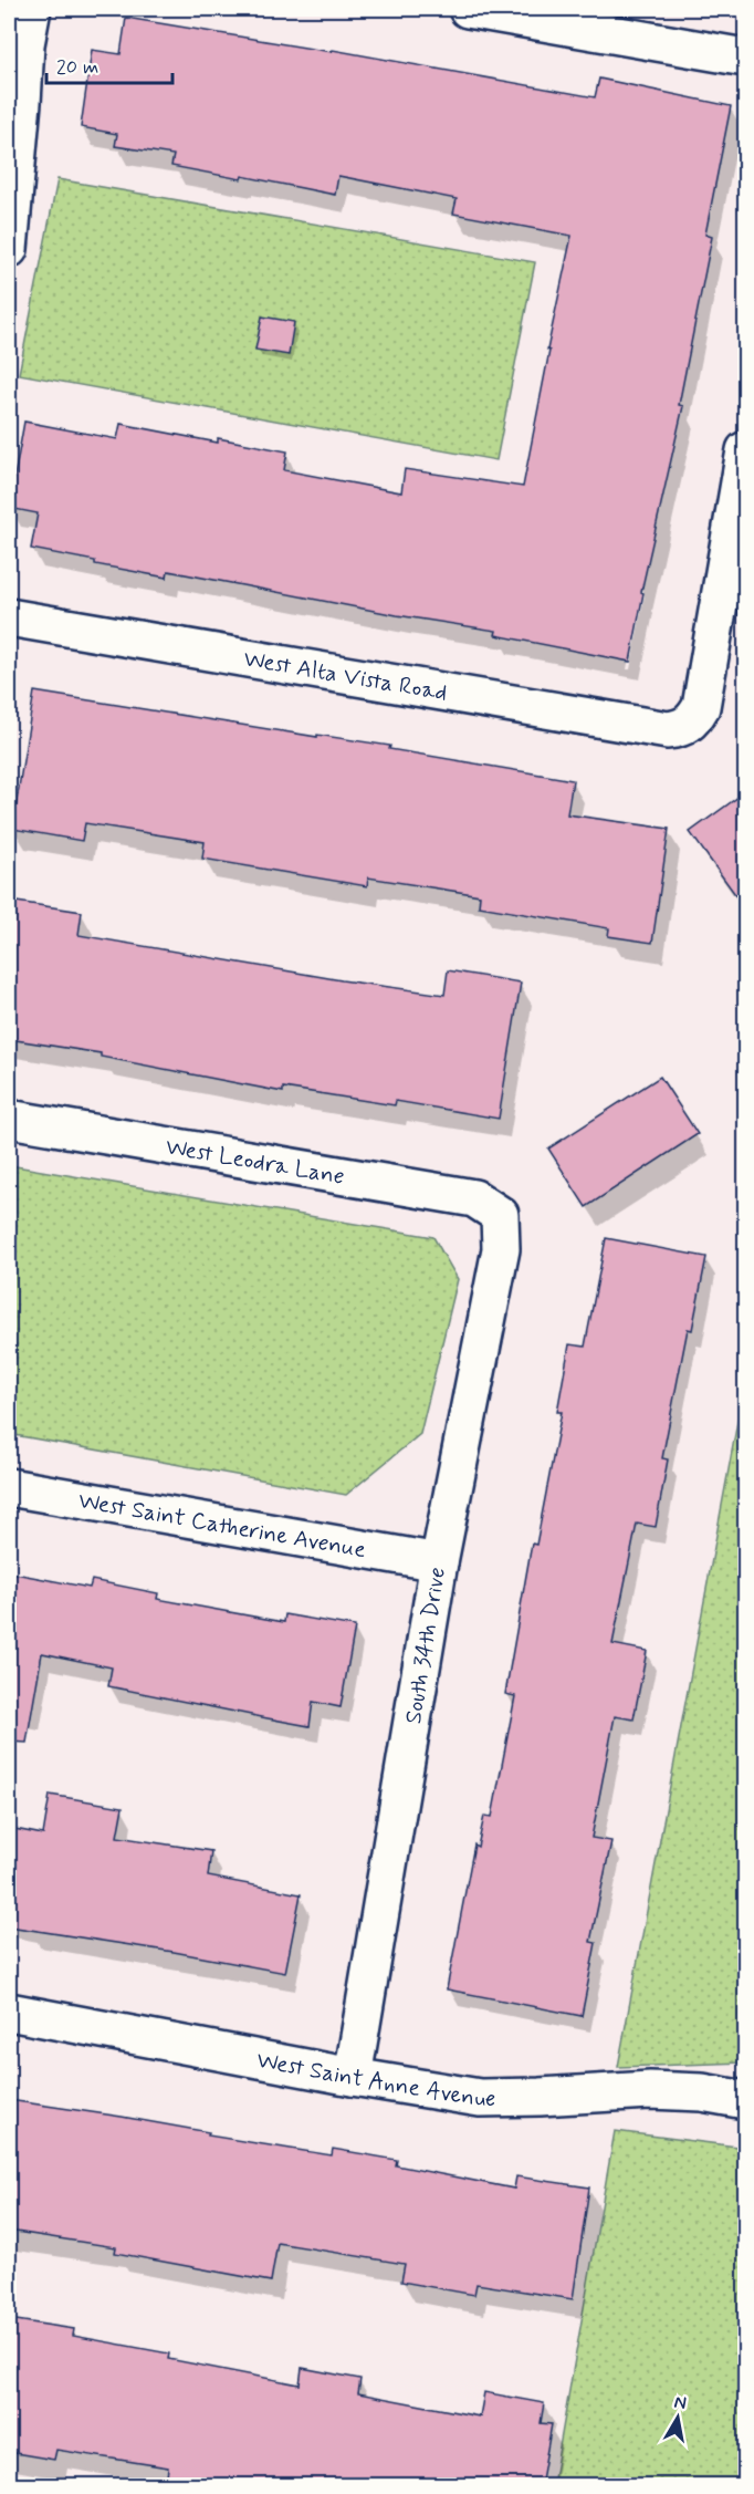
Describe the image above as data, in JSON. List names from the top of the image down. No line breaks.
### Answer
{"streets":{"street":["West Alta Vista Road","West Leodra Lane","West Saint Catherine Avenue","South 34th Drive","West Saint Anne Avenue"]},"crossings":[["West Leodra Lane","South 34th Drive"],["West Saint Catherine Avenue","South 34th Drive"],["South 34th Drive","West Saint Anne Avenue"]],"scale_bar":"20 m","north":"top"}
